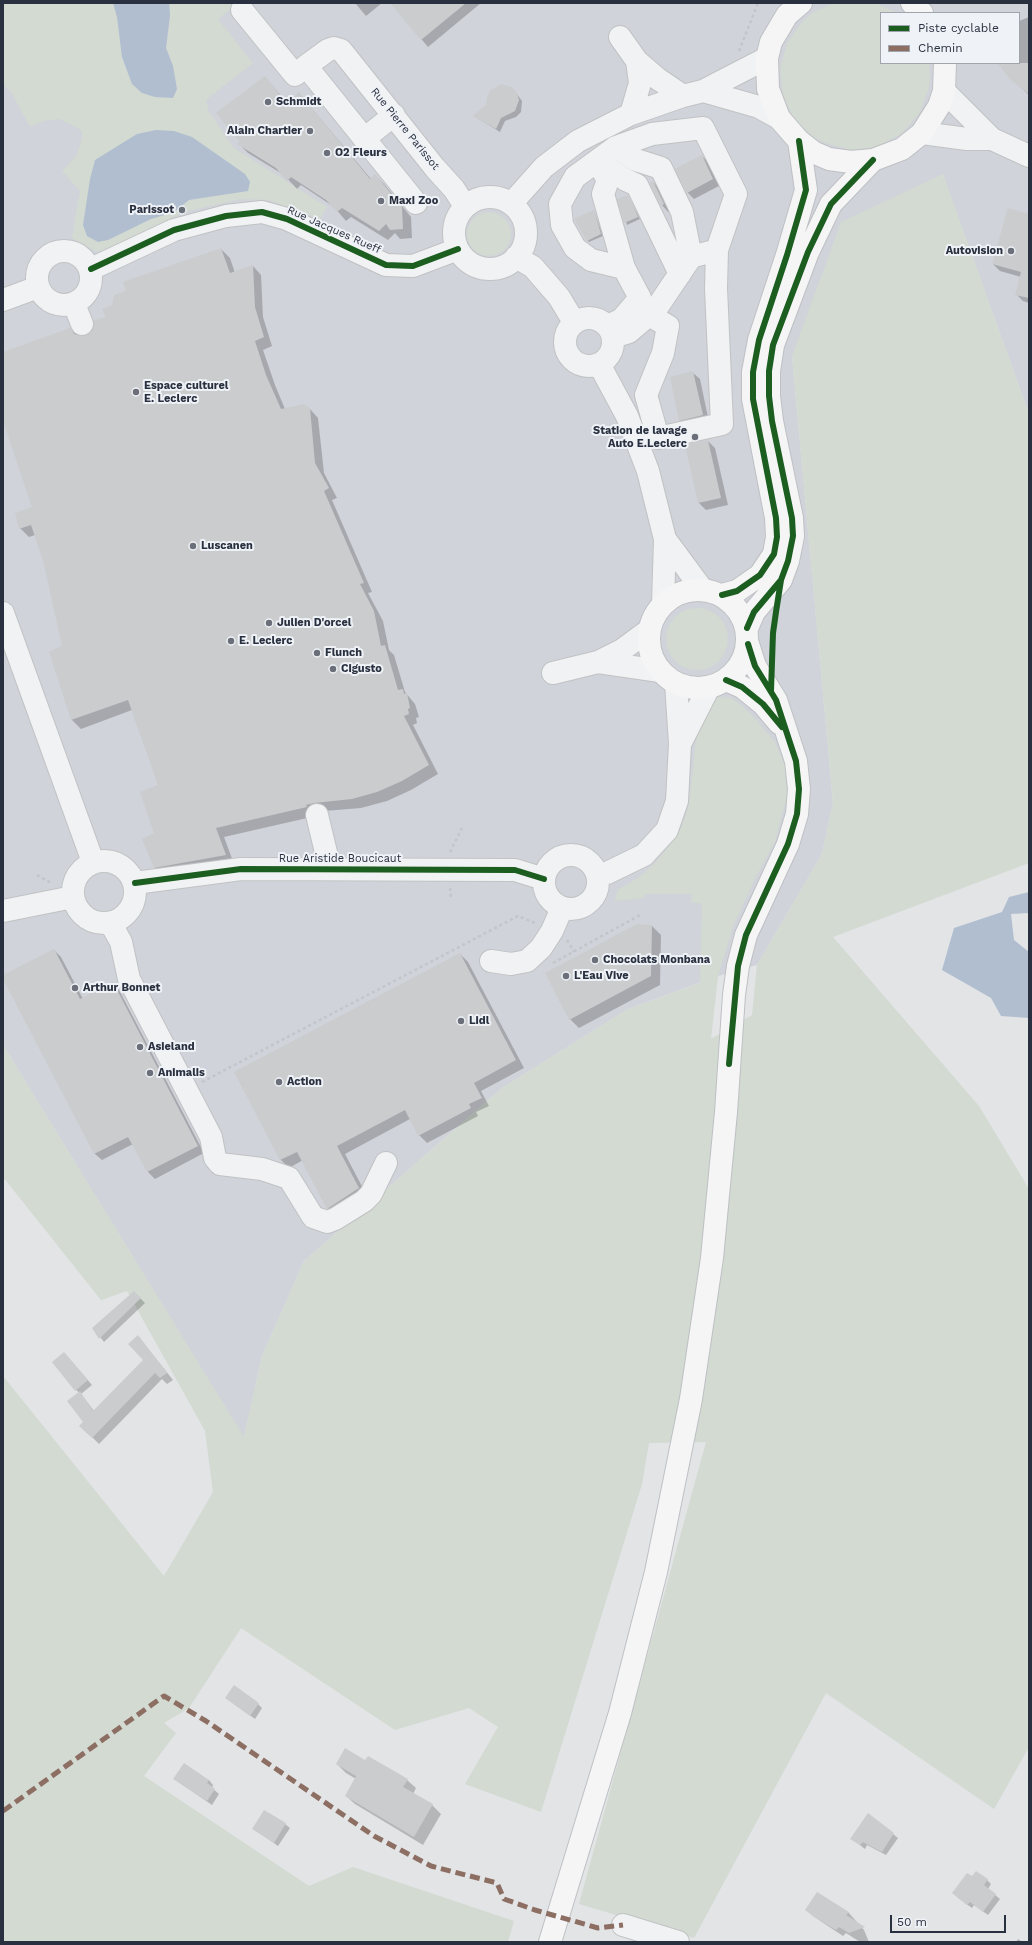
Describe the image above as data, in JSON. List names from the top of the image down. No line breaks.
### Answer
{"streets":{"street":["Rue Pierre Parissot","Rue Jacques Rueff","Rue Aristide Boucicaut"]},"crossings":[["Rue Pierre Parissot","Rue Jacques Rueff"]],"places":["Schmidt","Alain Chartier","O2 Fleurs","Maxi Zoo","Parissot","Autovision","Espace culturel E. Leclerc","Station de lavage Auto E.Leclerc","Luscanen","Julien D'orcel","E. Leclerc","Flunch","Cigusto","Chocolats Monbana","L'Eau Vive","Arthur Bonnet","Lidl","Asieland","Animalis","Action"],"legend":["Piste cyclable","Chemin"],"scale_bar":"50 m"}
